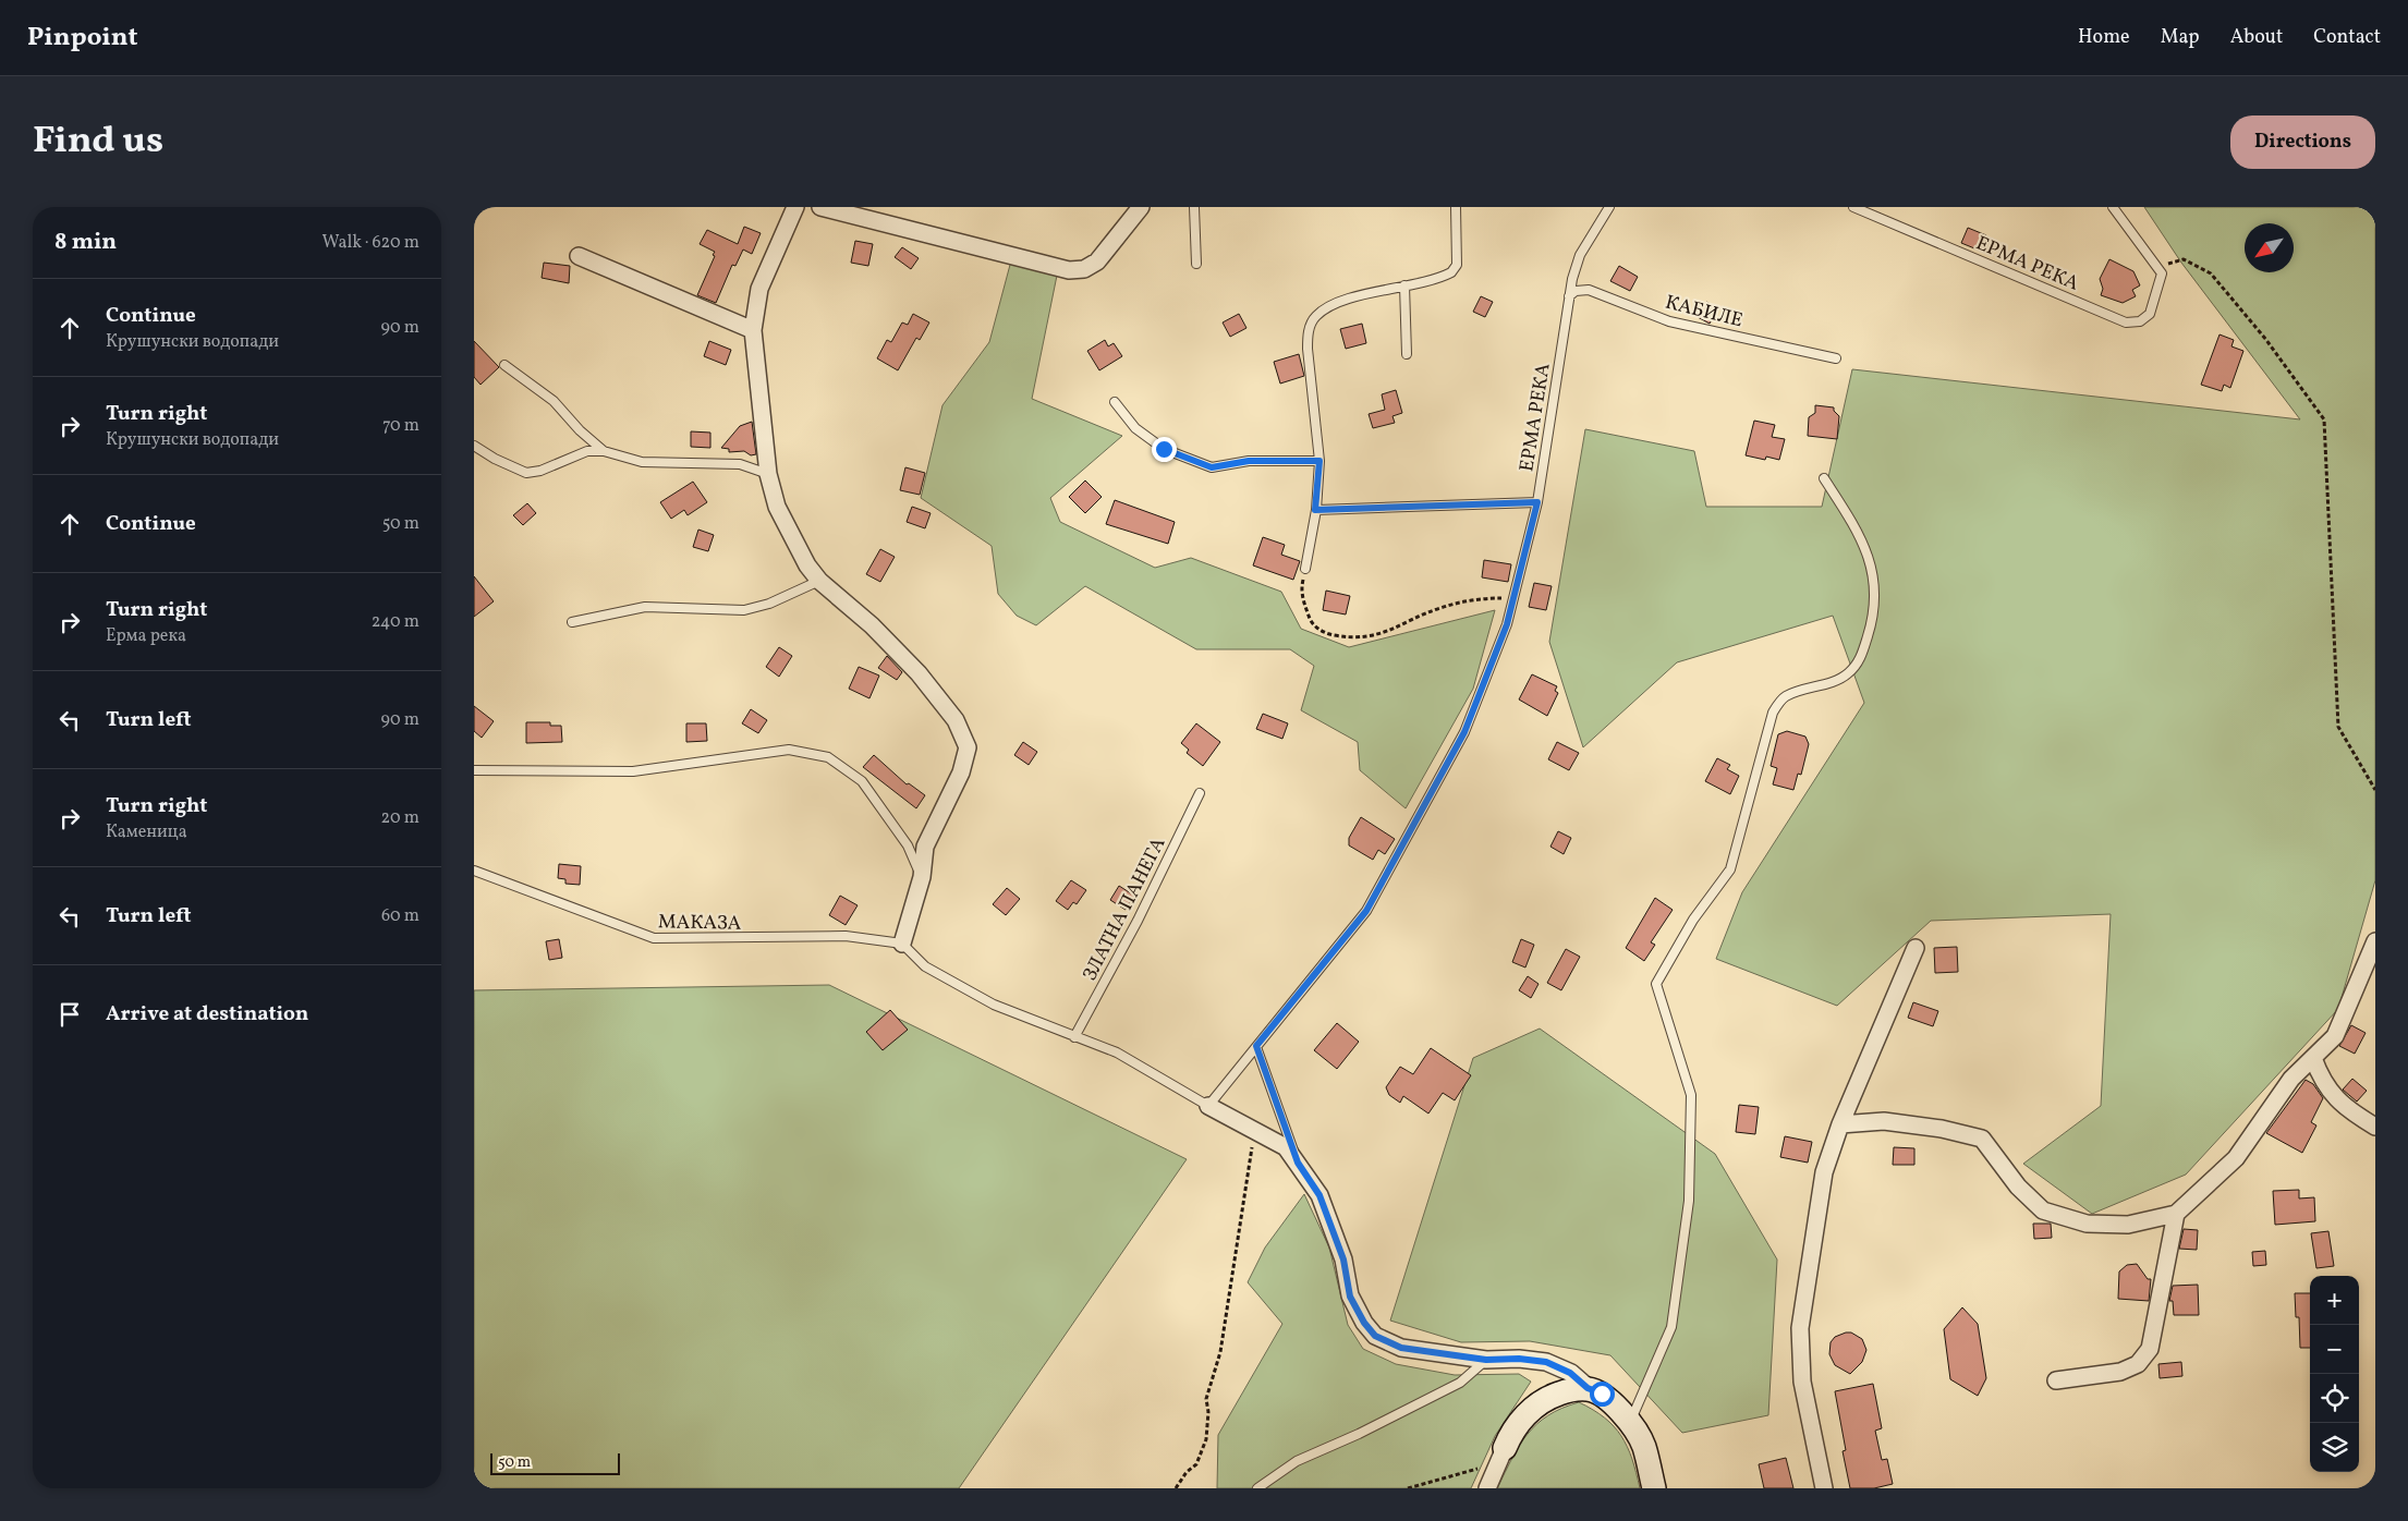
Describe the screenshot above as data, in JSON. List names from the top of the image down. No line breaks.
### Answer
{"streets":{"lane":["ЕРМА РЕКА","КАБИЛЕ","ЗЛАТНА ПАНЕГА","МАКАЗА"]},"crossings":[["ЕРМА РЕКА","КАБИЛЕ"]],"scale_bar":"50 m","north":"bottom left","page":{"header":"Pinpoint","nav":["Home","Map","About","Contact"],"title":"Find us","buttons":"Directions","heading":["8 min","Walk · 620 m"],"list":[["Continue","Крушунски водопади","90 m"],["Turn right","Крушунски водопади","70 m"],["Continue","50 m"],["Turn right","Ерма река","240 m"],["Turn left","90 m"],["Turn right","Каменица","20 m"],["Turn left","60 m"],"Arrive at destination"],"map_buttons":["+","−"],"scale":"50 m"}}
